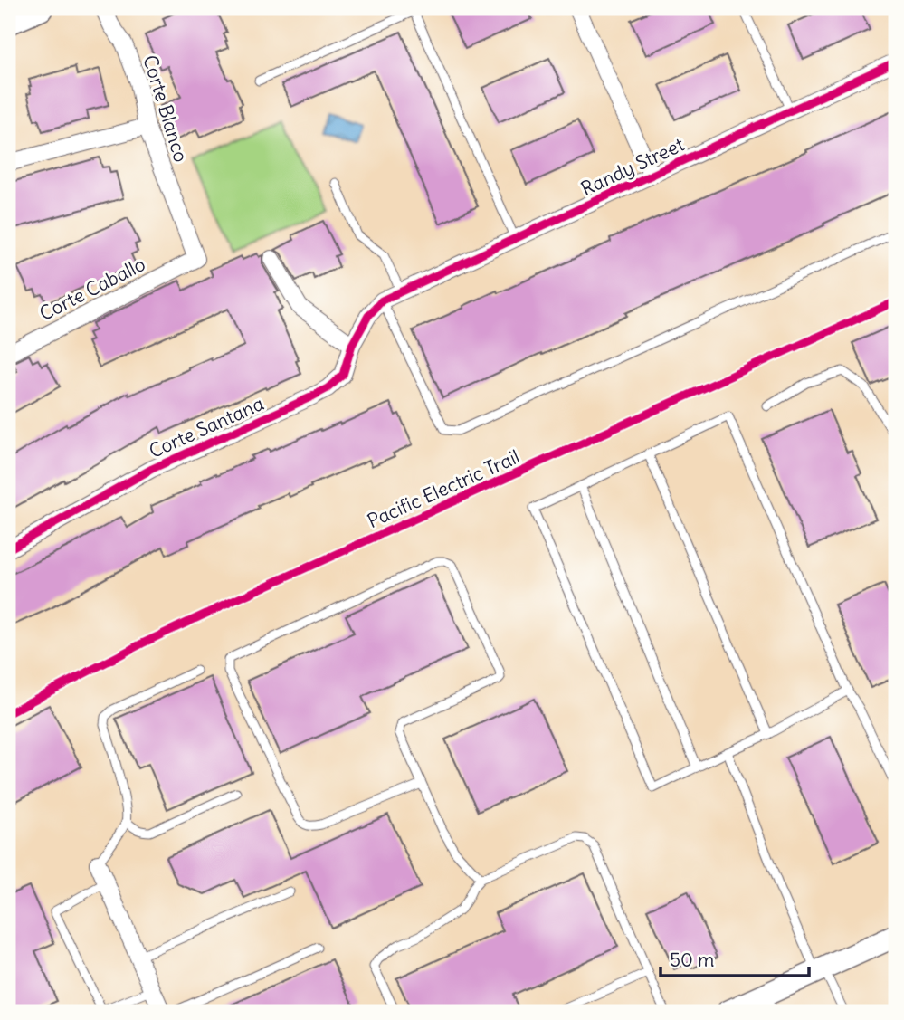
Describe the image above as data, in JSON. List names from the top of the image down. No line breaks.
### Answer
{"streets":{"street":["Corte Blanco","Randy Street","Corte Caballo","Corte Santana"],"cycle path":["Pacific Electric Trail"]},"crossings":[["Corte Blanco","Corte Caballo"],["Randy Street","Corte Santana"]],"scale_bar":"50 m"}
